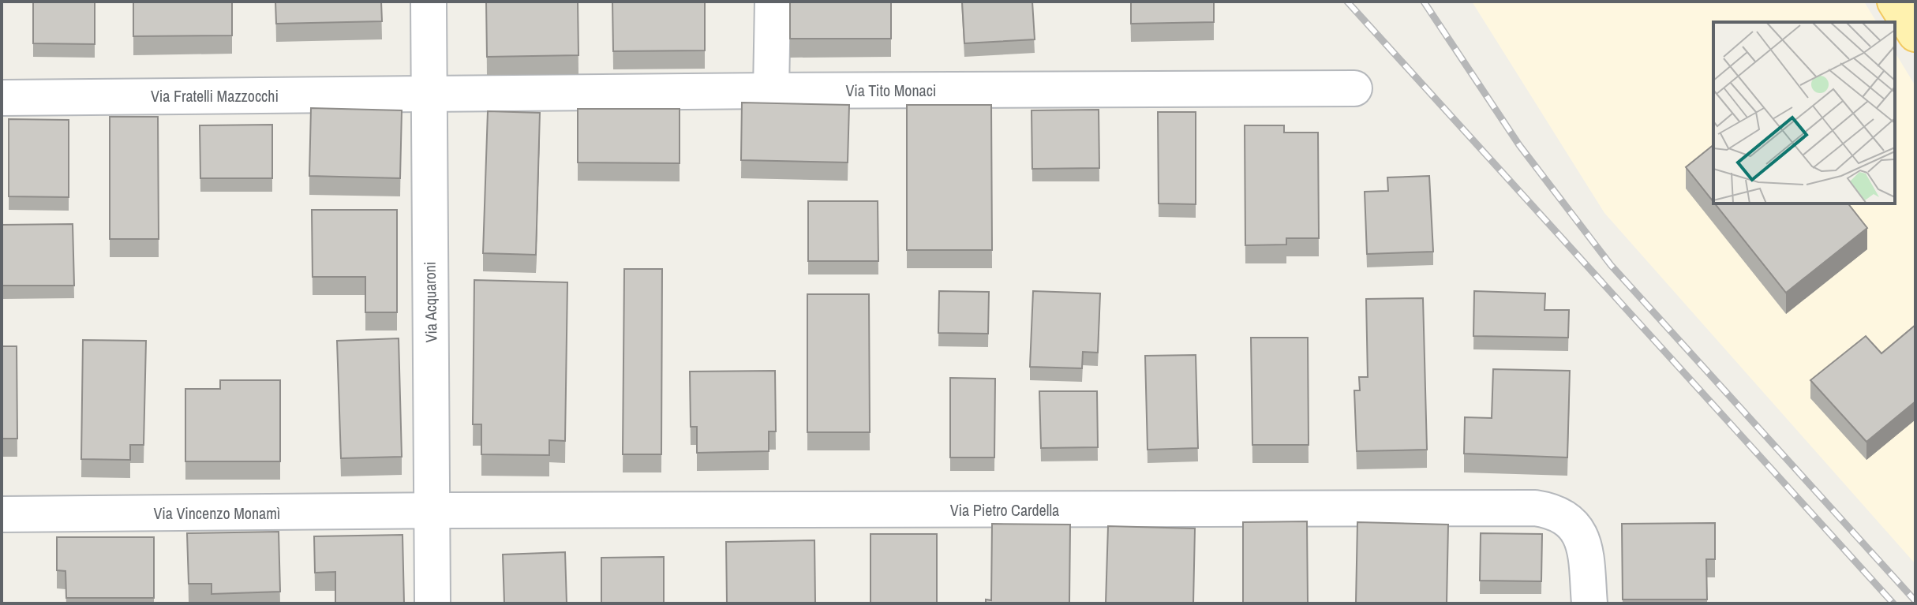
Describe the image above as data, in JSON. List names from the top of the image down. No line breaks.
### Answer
{"streets":{"street":["Via Tito Monaci","Via Fratelli Mazzocchi","Via Acquaroni","Via Pietro Cardella","Via Vincenzo Monamì"]},"crossings":[["Via Tito Monaci","Via Fratelli Mazzocchi"],["Via Tito Monaci","Via Acquaroni"],["Via Fratelli Mazzocchi","Via Acquaroni"],["Via Acquaroni","Via Pietro Cardella"],["Via Acquaroni","Via Vincenzo Monamì"],["Via Pietro Cardella","Via Vincenzo Monamì"]]}
